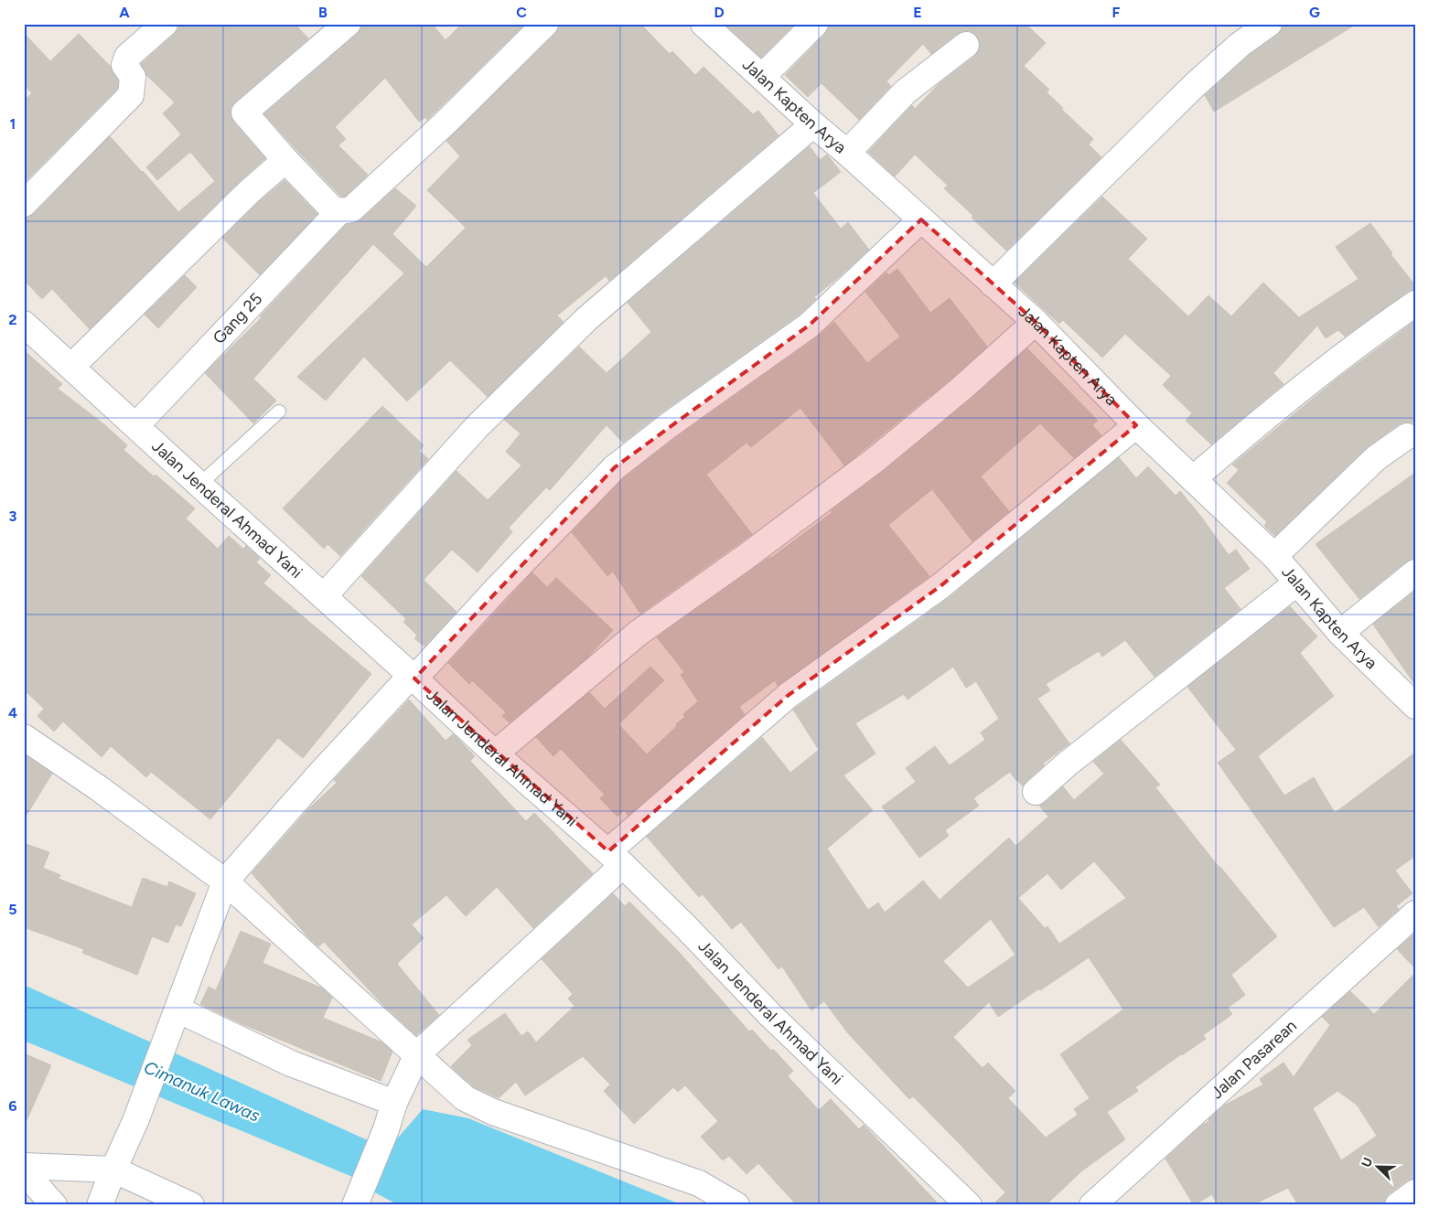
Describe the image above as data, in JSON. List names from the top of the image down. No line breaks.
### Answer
{"streets":{"street":["Jalan Kapten Arya","Gang 25","Jalan Jenderal Ahmad Yani","Jalan Pasarean"]},"crossings":[["Gang 25","Jalan Jenderal Ahmad Yani"]],"water":["Cimanuk Lawas"],"north":"top left","grid":{"columns":["A","B","C","D","E","F","G"],"rows":["1","2","3","4","5","6"]}}
